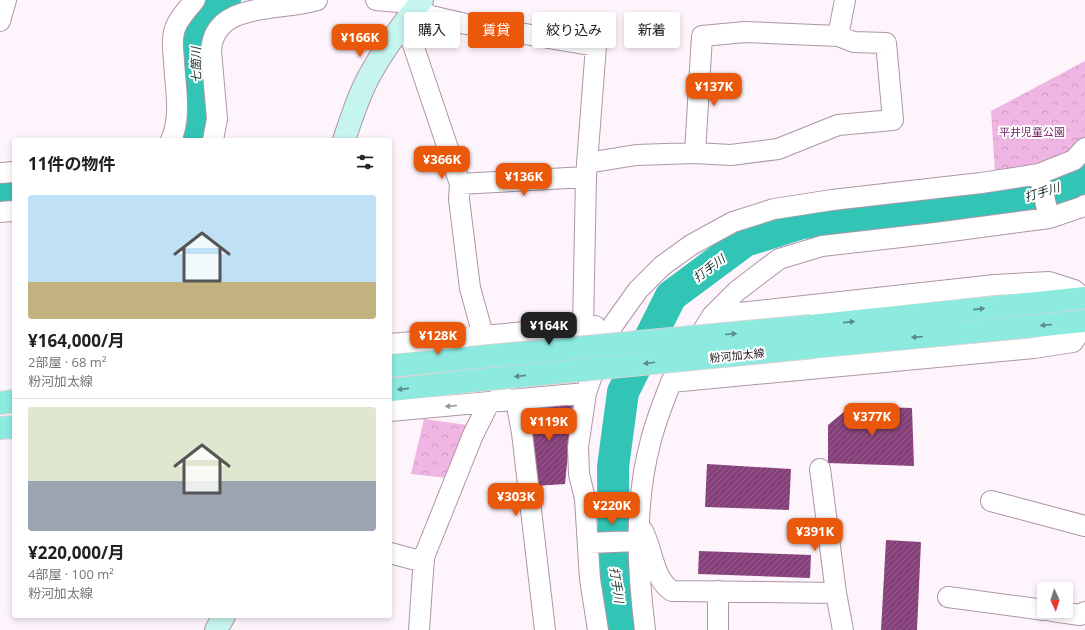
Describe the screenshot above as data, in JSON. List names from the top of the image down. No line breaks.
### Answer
{"streets":{"main road":["粉河加太線"]},"water":["七箇川","打手川"],"parks":["平井児童公園"],"north":"bottom","page":{"chip":["購入","賃貸","絞り込み","新着"],"price":["¥166K","¥137K","¥366K","¥136K","¥164K","¥128K","¥377K","¥119K","¥303K","¥220K","¥391K"],"heading":"11件の物件","list":[{"name":"¥164,000/月","note":"2部屋 · 68 m² · 粉河加太線"},{"name":"¥220,000/月","note":"4部屋 · 100 m² · 粉河加太線"}]}}
